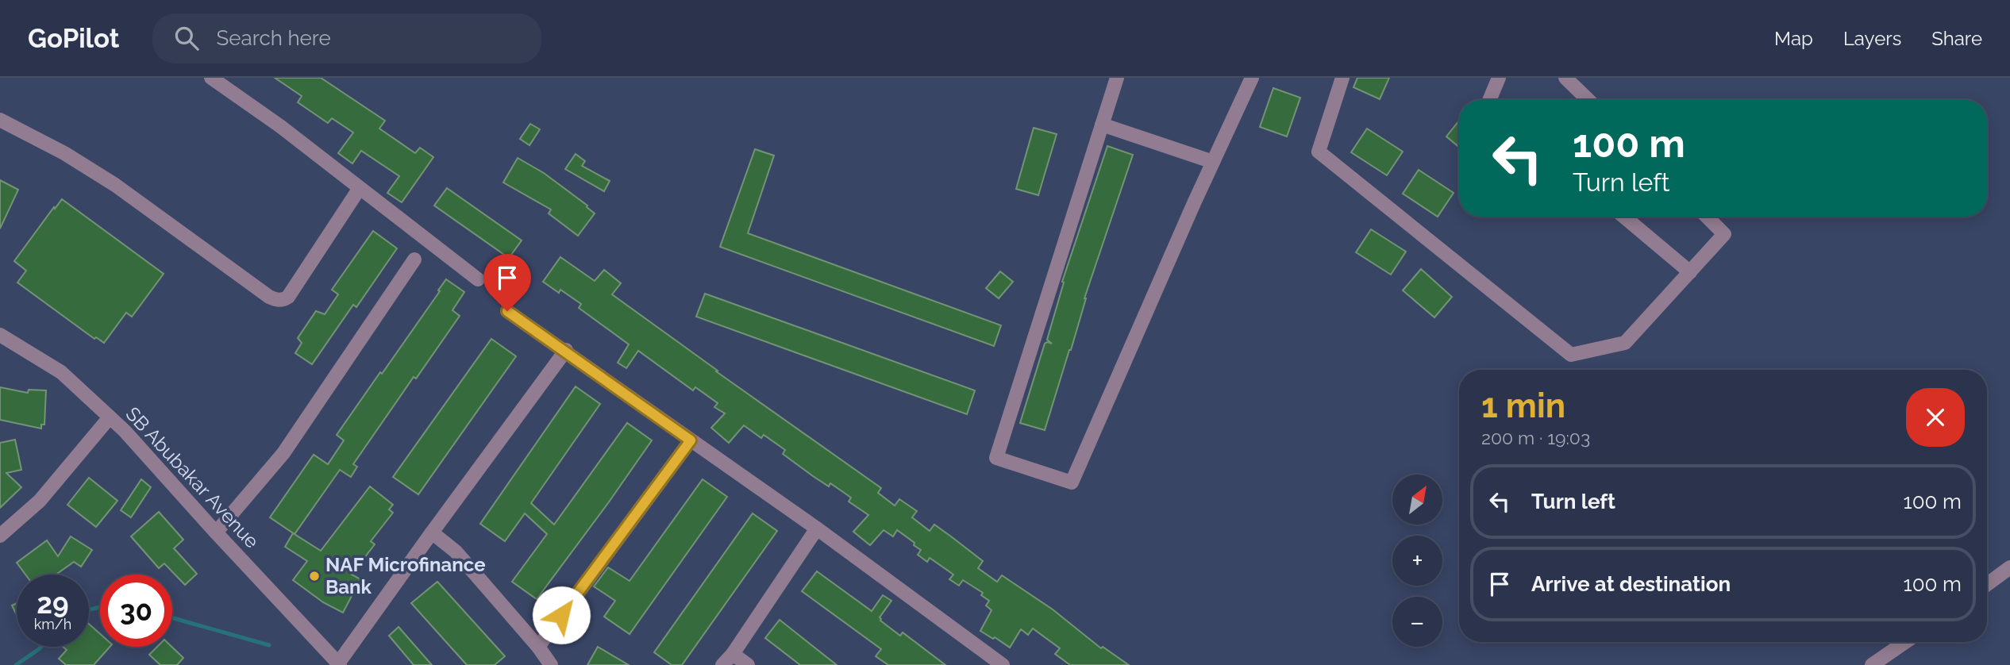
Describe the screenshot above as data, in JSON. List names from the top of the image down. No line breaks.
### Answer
{"streets":{"street":["SB Abubakar Avenue"]},"places":["NAF Microfinance Bank"],"north":"top right","page":{"header":"GoPilot","search":"Search here","nav":["Map","Layers","Share"],"turn":["100 m","Turn left"],"heading":["1 min","200 m · 19:03"],"list":[{"name":"Turn left","value":"100 m"},{"name":"Arrive at destination","value":"100 m"}],"map_buttons":["+","−"],"speed":"29 km/h","limit":"30"}}
